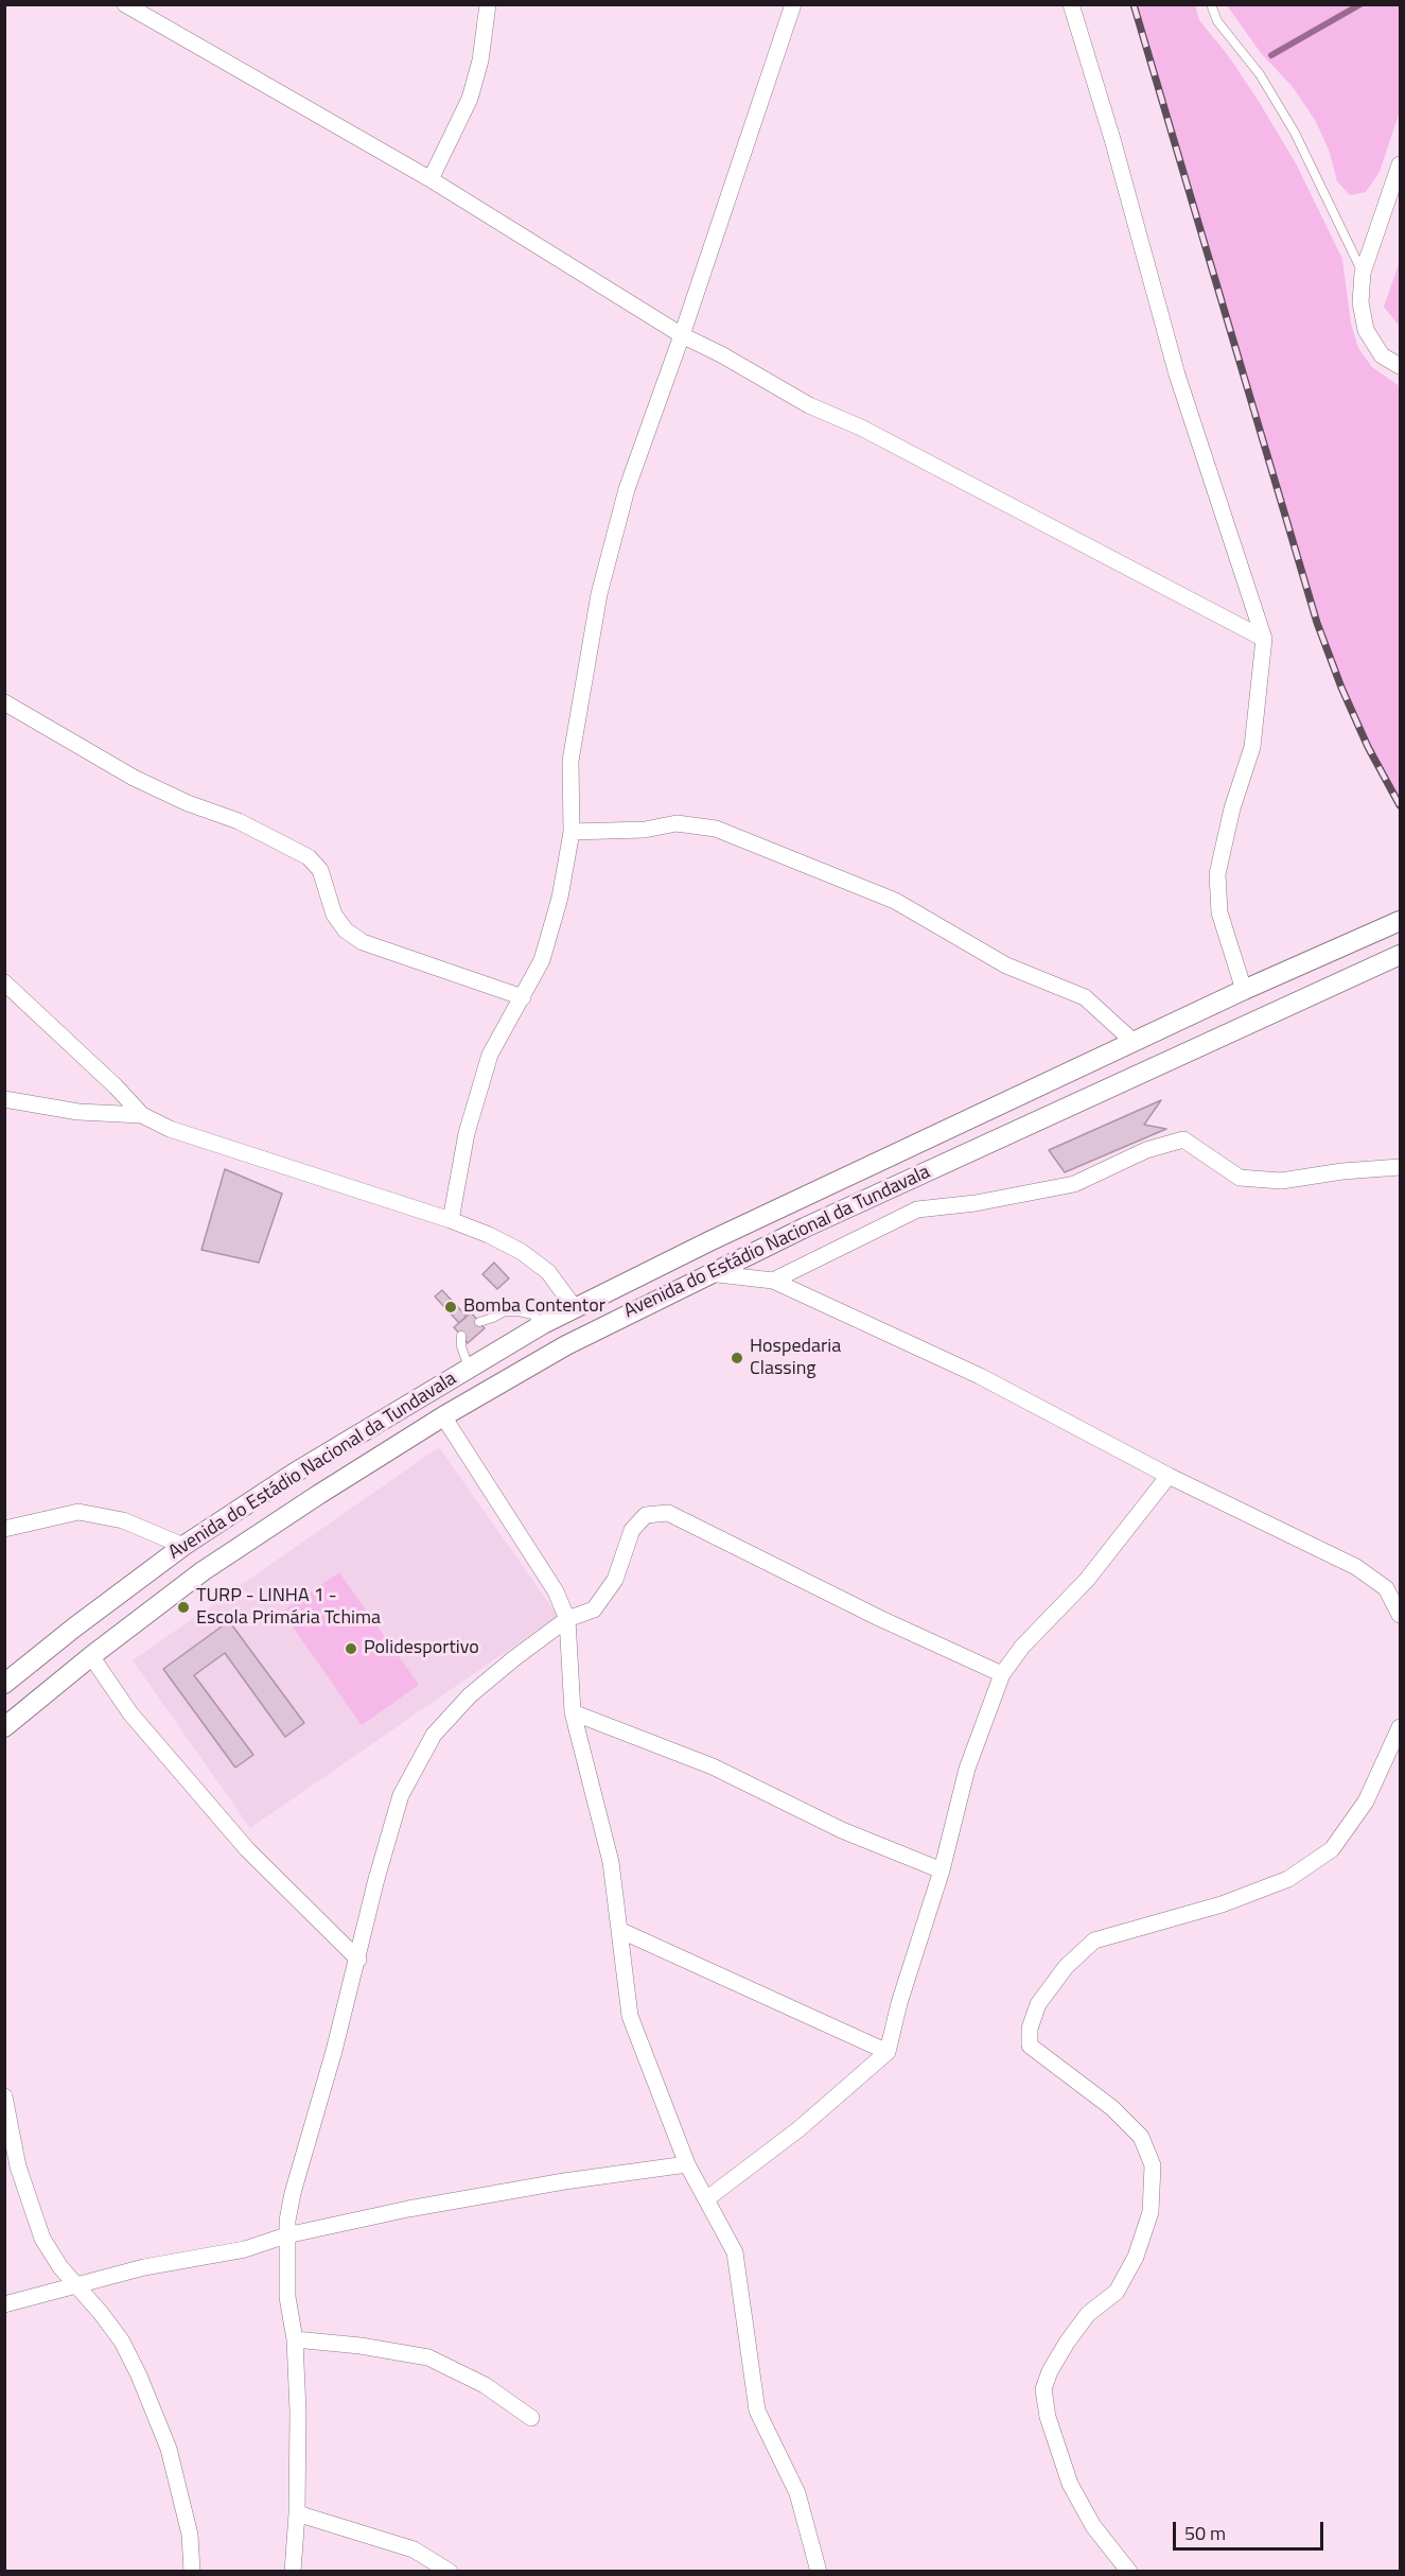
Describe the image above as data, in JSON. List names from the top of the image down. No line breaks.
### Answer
{"streets":{"street":["Avenida do Estádio Nacional da Tundavala"]},"places":["Bomba Contentor","Hospedaria Classing","TURP - LINHA 1 - Escola Primária Tchima","Polidesportivo"],"scale_bar":"50 m"}
